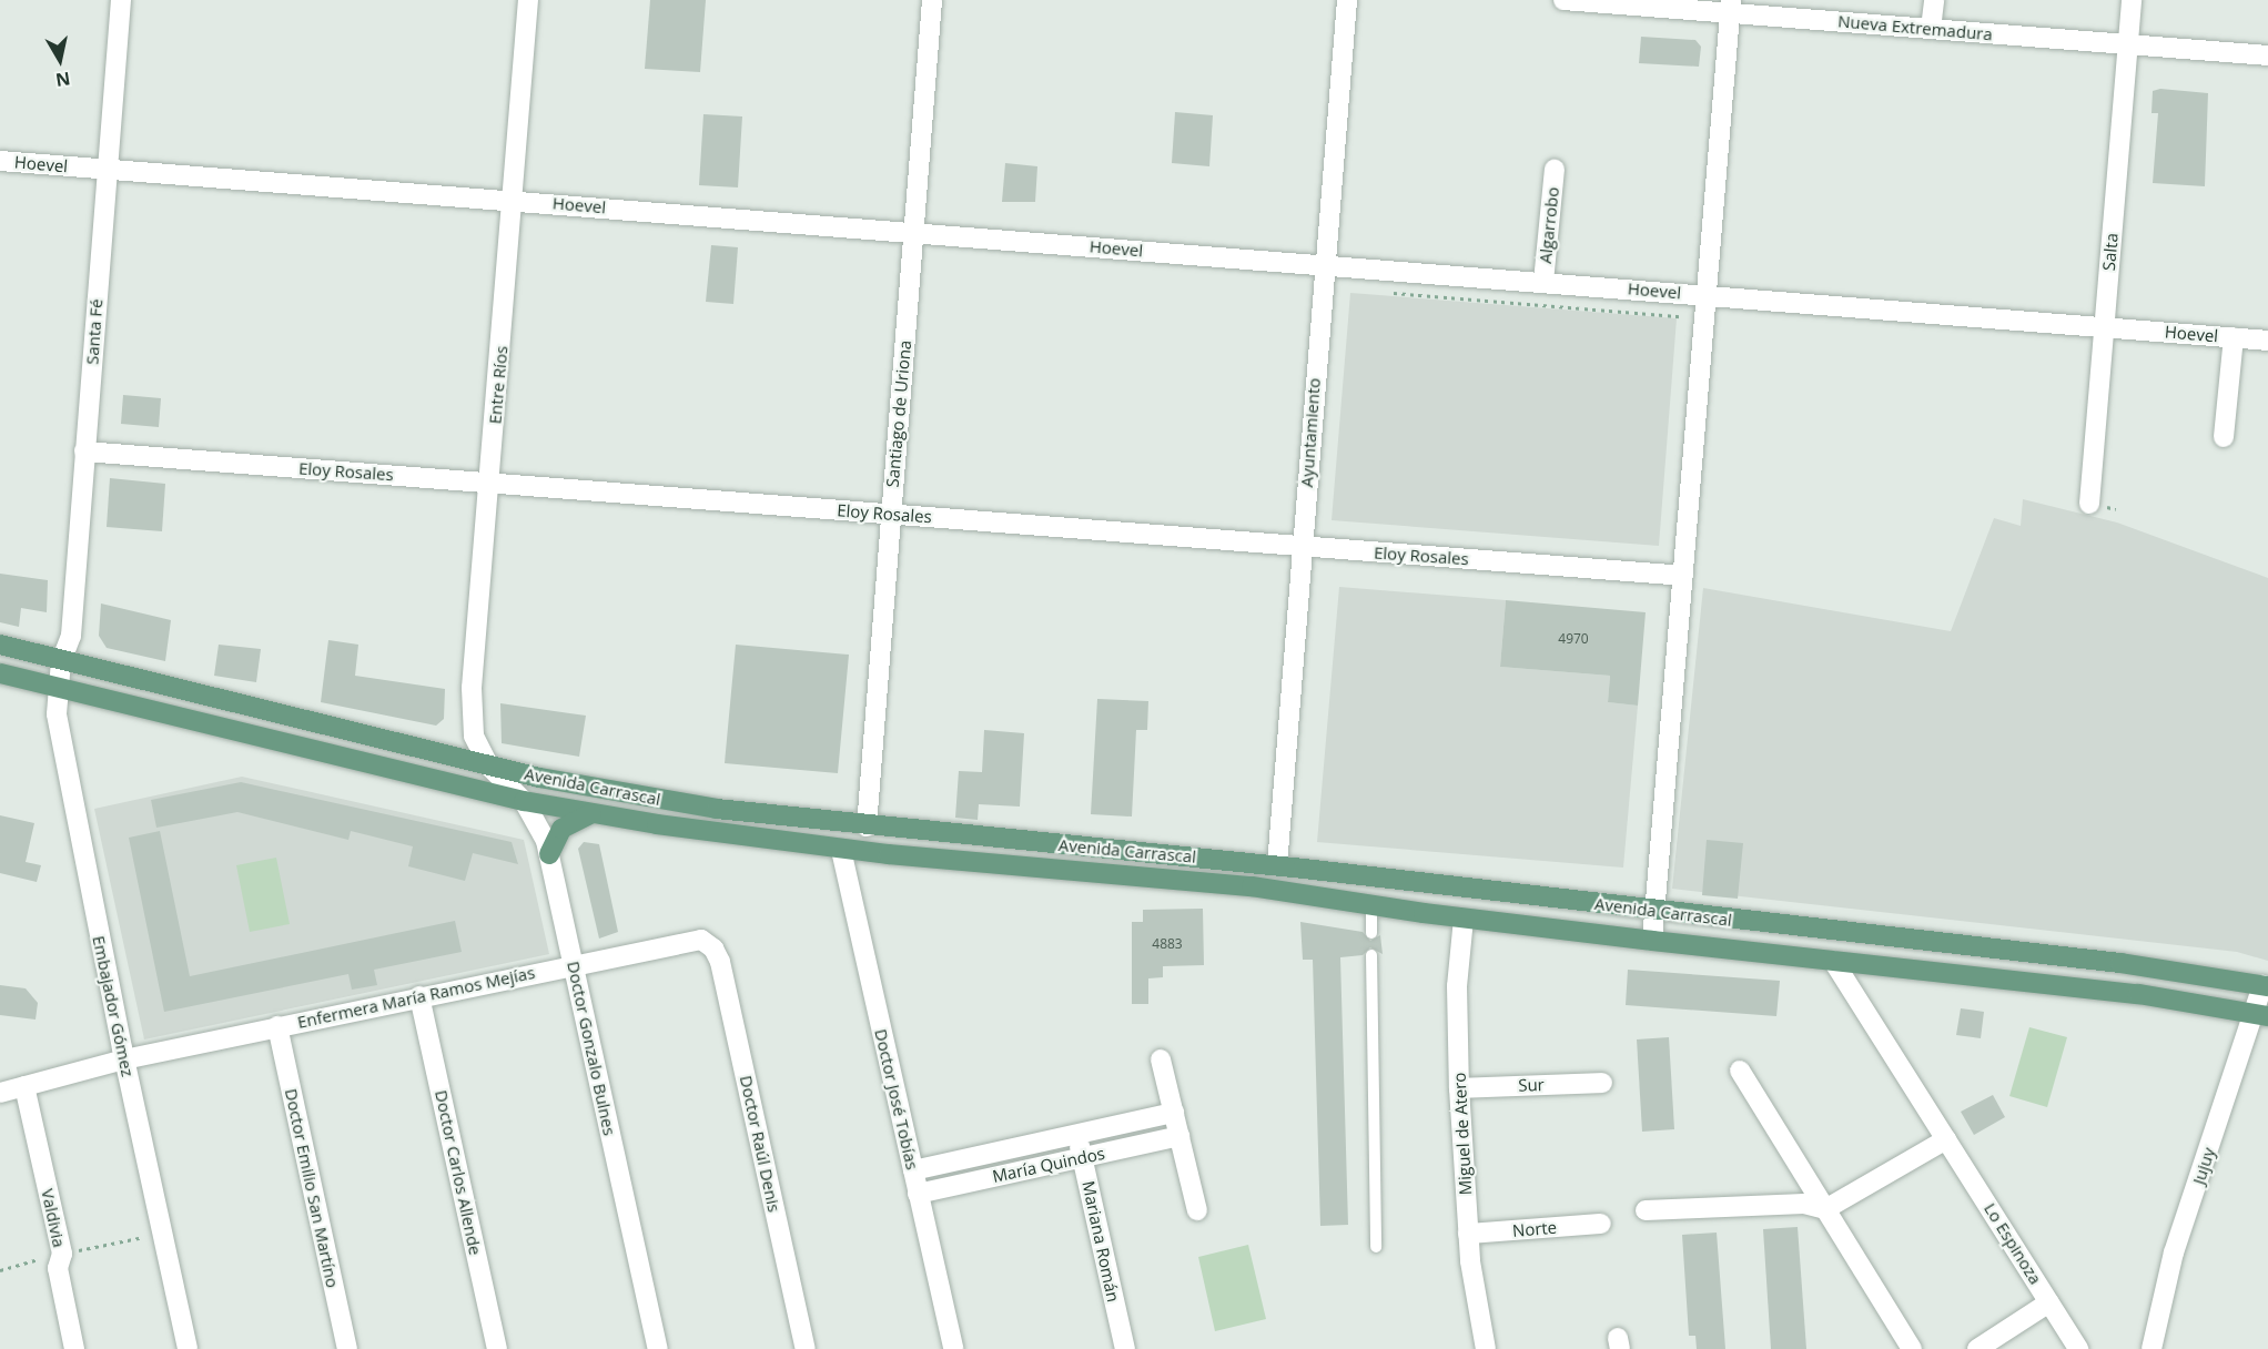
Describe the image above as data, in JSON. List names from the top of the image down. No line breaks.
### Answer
{"streets":{"main road":["Avenida Carrascal"],"street":["Nueva Extremadura","Hoevel","Algarrobo","Salta","Santa Fé","Entre Ríos","Santiago de Uriona","Ayuntamiento","Eloy Rosales","Enfermera María Ramos Mejías","Embajador Gómez","Doctor Gonzalo Bulnes","Sur","Doctor José Tobías","Miguel de Atero","Doctor Raúl Denis","María Quindos","Jujuy","Doctor Carlos Allende","Doctor Emilio San Martíno","Valdivia","Norte","Mariana Román","Lo Espinoza"]},"crossings":[["Nueva Extremadura","Salta"],["Hoevel","Algarrobo"],["Hoevel","Salta"],["Hoevel","Santa Fé"],["Hoevel","Entre Ríos"],["Hoevel","Santiago de Uriona"],["Hoevel","Ayuntamiento"],["Santa Fé","Eloy Rosales"],["Santa Fé","Avenida Carrascal"],["Santa Fé","Embajador Gómez"],["Entre Ríos","Eloy Rosales"],["Entre Ríos","Avenida Carrascal"],["Entre Ríos","Doctor Gonzalo Bulnes"],["Santiago de Uriona","Eloy Rosales"],["Santiago de Uriona","Avenida Carrascal"],["Ayuntamiento","Eloy Rosales"],["Ayuntamiento","Avenida Carrascal"],["Avenida Carrascal","Embajador Gómez"],["Avenida Carrascal","Doctor Gonzalo Bulnes"],["Avenida Carrascal","Doctor José Tobías"],["Avenida Carrascal","Miguel de Atero"],["Avenida Carrascal","Jujuy"],["Avenida Carrascal","Lo Espinoza"],["Enfermera María Ramos Mejías","Embajador Gómez"],["Enfermera María Ramos Mejías","Doctor Gonzalo Bulnes"],["Enfermera María Ramos Mejías","Doctor Raúl Denis"],["Enfermera María Ramos Mejías","Doctor Carlos Allende"],["Enfermera María Ramos Mejías","Doctor Emilio San Martíno"],["Enfermera María Ramos Mejías","Valdivia"],["Sur","Miguel de Atero"],["Doctor José Tobías","María Quindos"],["Miguel de Atero","Norte"],["María Quindos","Mariana Román"]],"house_numbers":["4970","4883"],"north":"bottom"}
